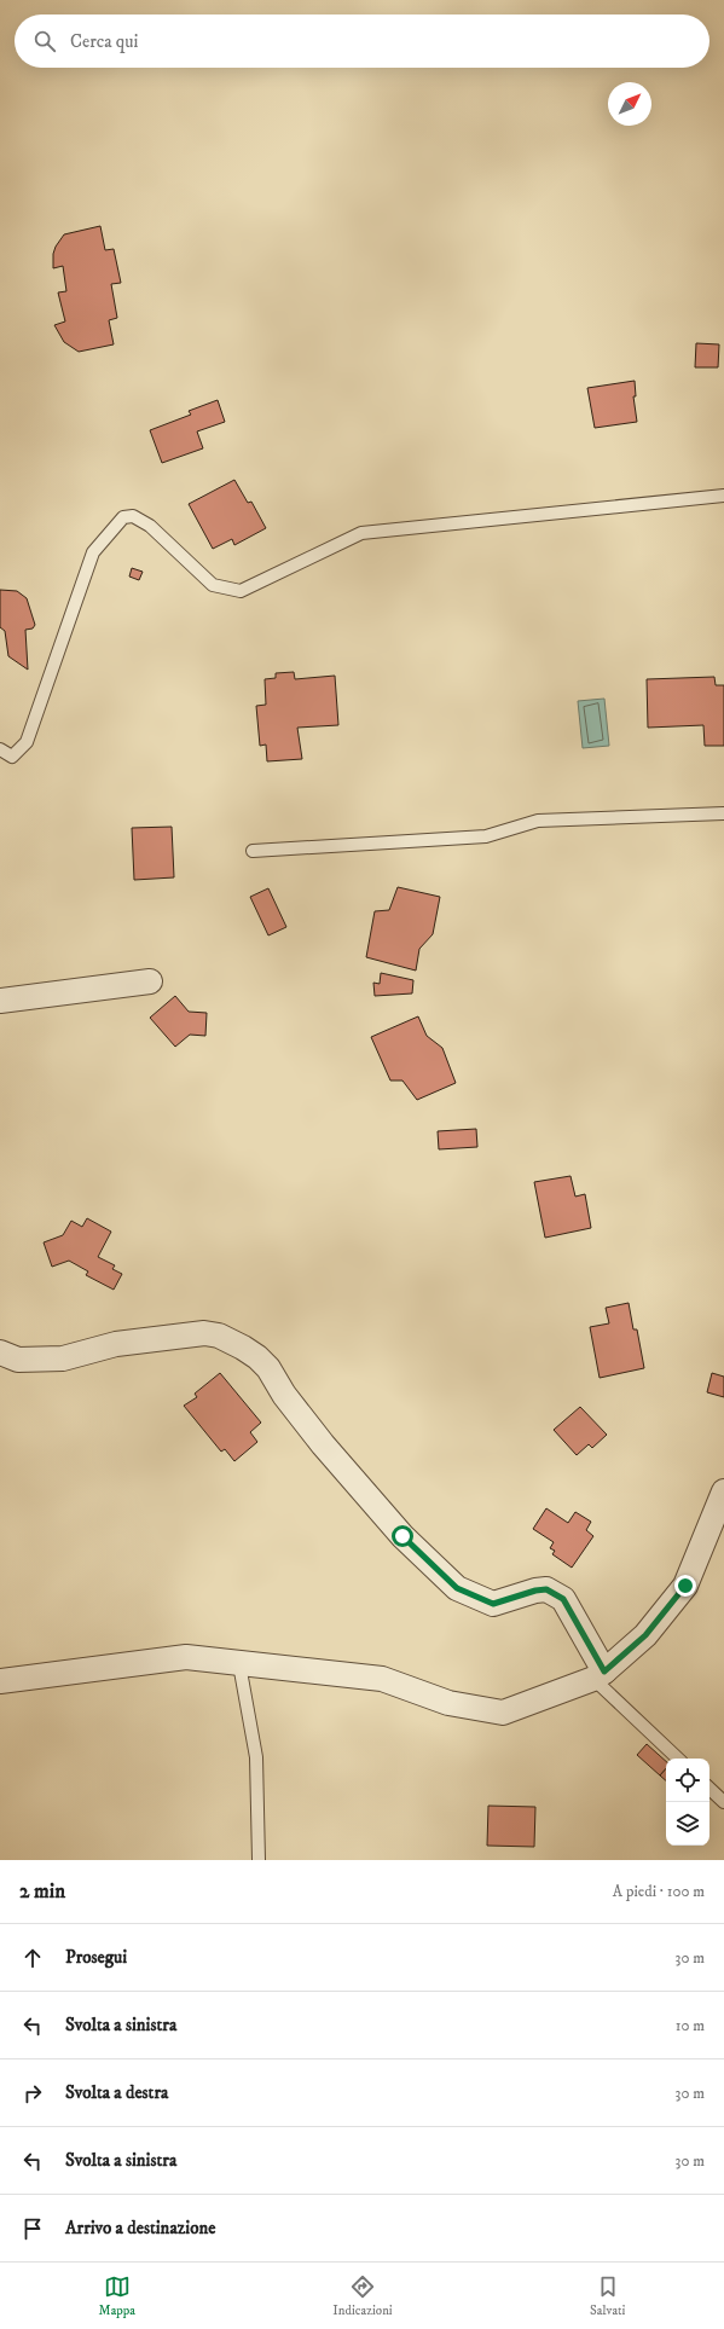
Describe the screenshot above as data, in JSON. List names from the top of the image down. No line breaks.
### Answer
{"north":"top right","page":{"search":"Cerca qui","heading":["2 min","A piedi · 100 m"],"list":[["Prosegui","30 m"],["Svolta a sinistra","10 m"],["Svolta a destra","30 m"],["Svolta a sinistra","30 m"],"Arrivo a destinazione"],"nav":["Mappa","Indicazioni","Salvati"]}}
